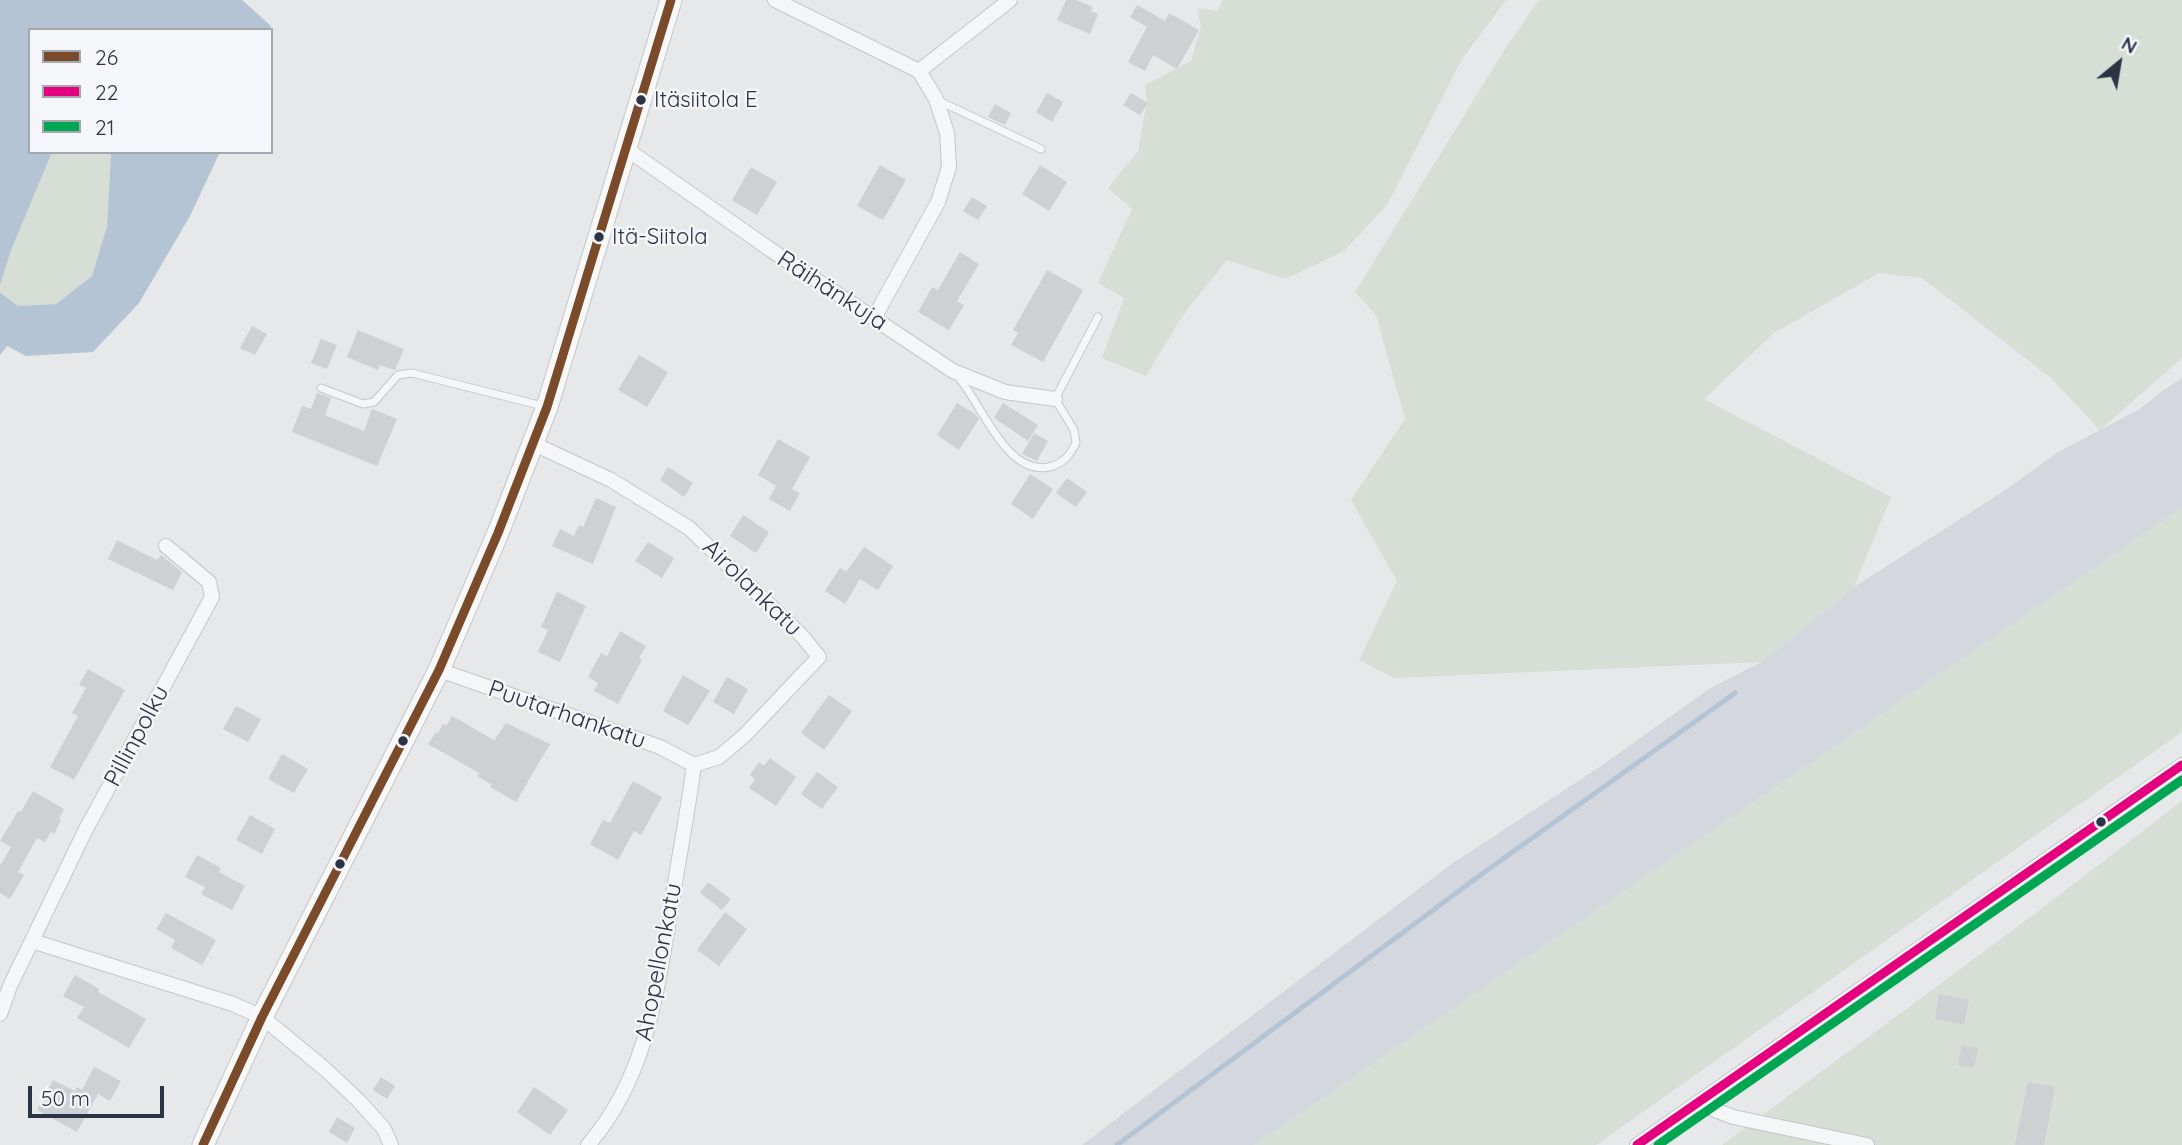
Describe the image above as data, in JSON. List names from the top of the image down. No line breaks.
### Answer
{"streets":{"street":["Räihänkuja","Airolankatu","Puutarhankatu","Pillinpolku","Ahopellonkatu"]},"crossings":[["Airolankatu","Puutarhankatu"],["Airolankatu","Ahopellonkatu"],["Puutarhankatu","Ahopellonkatu"]],"places":["Itäsiitola E","Itä-Siitola"],"lines":["transit line 26","transit line 22","transit line 21"],"legend":["26","22","21"],"scale_bar":"50 m","north":"top right"}
